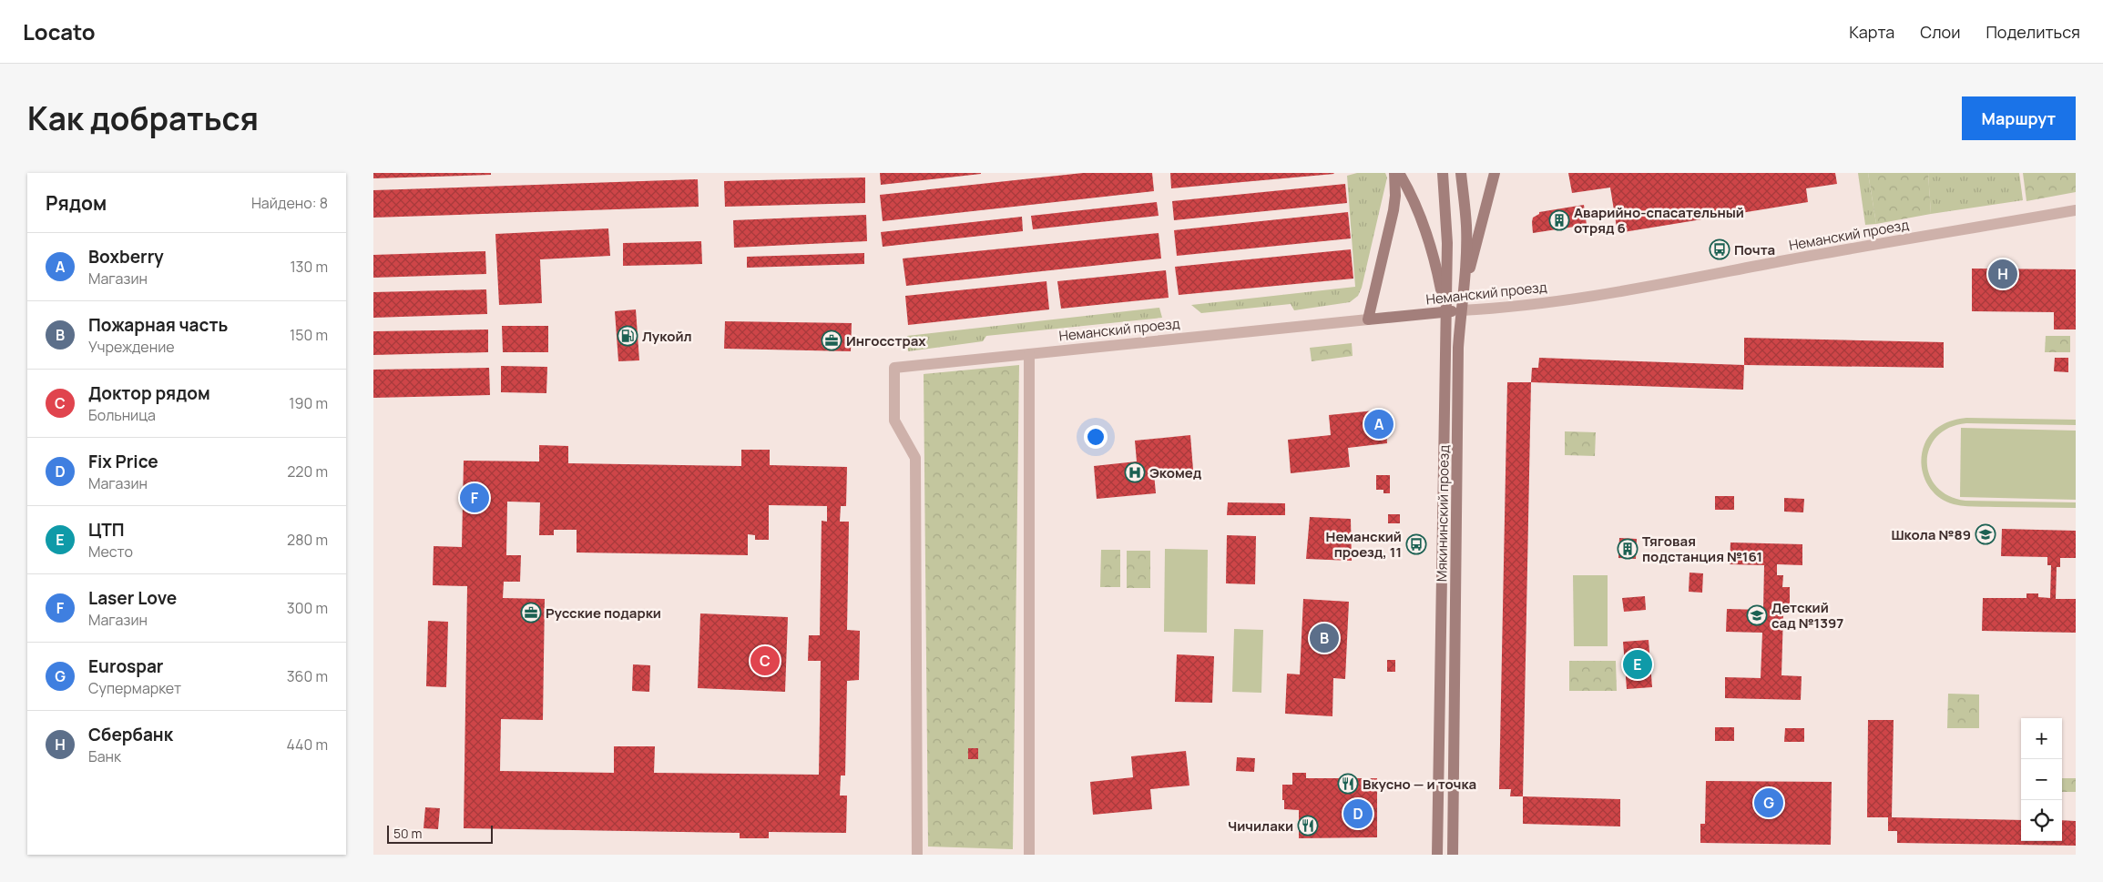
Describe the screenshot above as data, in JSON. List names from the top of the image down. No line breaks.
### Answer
{"streets":{"main road":["Неманский проезд","Мякининский проезд"]},"crossings":[["Неманский проезд","Мякининский проезд"]],"places":{"building":["Аварийно-спасательный отряд 6","Тяговая подстанция №161"],"bus stop":["Почта","Неманский проезд, 11"],"fuel station":["Лукойл"],"office":["Ингосстрах","Русские подарки"],"hospital":["Экомед"],"school or university":["Школа №89","Детский сад №1397"],"restaurant":["Вкусно — и точка","Чичилаки"]},"scale_bar":"50 m","page":{"header":"Locato","nav":["Карта","Слои","Поделиться"],"title":"Как добраться","buttons":"Маршрут","heading":["Рядом","Найдено: 8"],"list":[{"mark":"A","name":"Boxberry","note":"Магазин","value":"130 m"},{"mark":"B","name":"Пожарная часть","note":"Учреждение","value":"150 m"},{"mark":"C","name":"Доктор рядом","note":"Больница","value":"190 m"},{"mark":"D","name":"Fix Price","note":"Магазин","value":"220 m"},{"mark":"E","name":"ЦТП","note":"Место","value":"280 m"},{"mark":"F","name":"Laser Love","note":"Магазин","value":"300 m"},{"mark":"G","name":"Eurospar","note":"Супермаркет","value":"360 m"},{"mark":"H","name":"Сбербанк","note":"Банк","value":"440 m"}],"pins":["H","A","F","B","C","E","G","D"],"map_buttons":["+","−"],"scale":"50 m"}}
